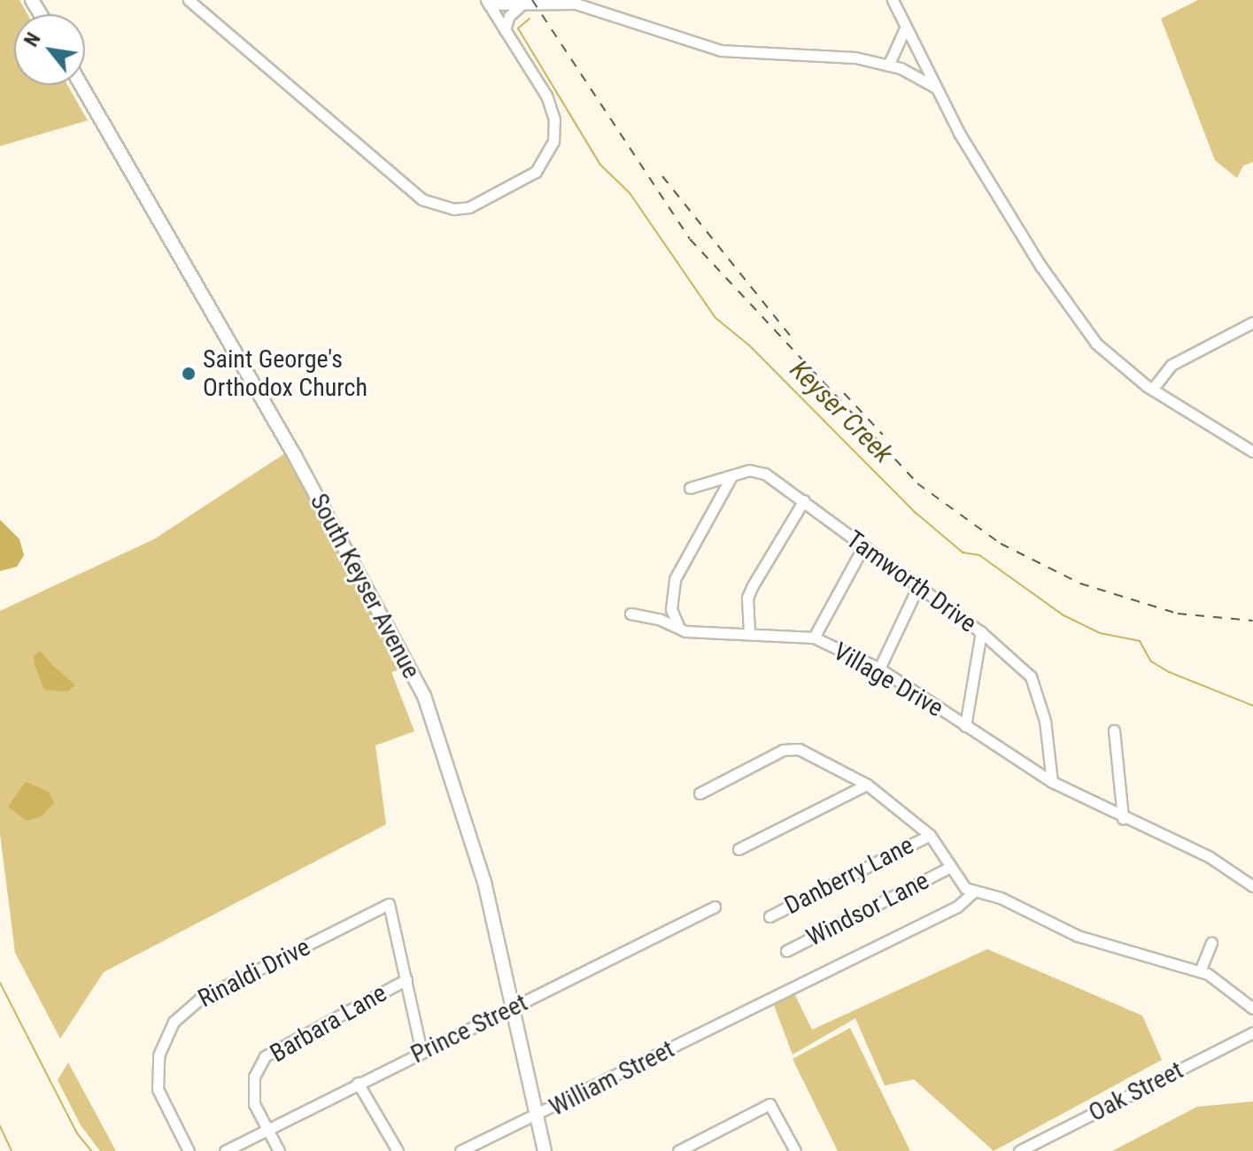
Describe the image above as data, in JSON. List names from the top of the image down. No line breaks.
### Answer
{"streets":{"main road":["South Keyser Avenue"],"street":["Tamworth Drive","Village Drive","Danberry Lane","Windsor Lane","Rinaldi Drive","Barbara Lane","Prince Street","William Street","Oak Street"]},"crossings":[["Tamworth Drive","Village Drive"],["South Keyser Avenue","Prince Street"],["South Keyser Avenue","William Street"],["Rinaldi Drive","Barbara Lane"],["Barbara Lane","Prince Street"]],"water":["Keyser Creek"],"places":["Saint George's Orthodox Church"],"north":"top left"}
